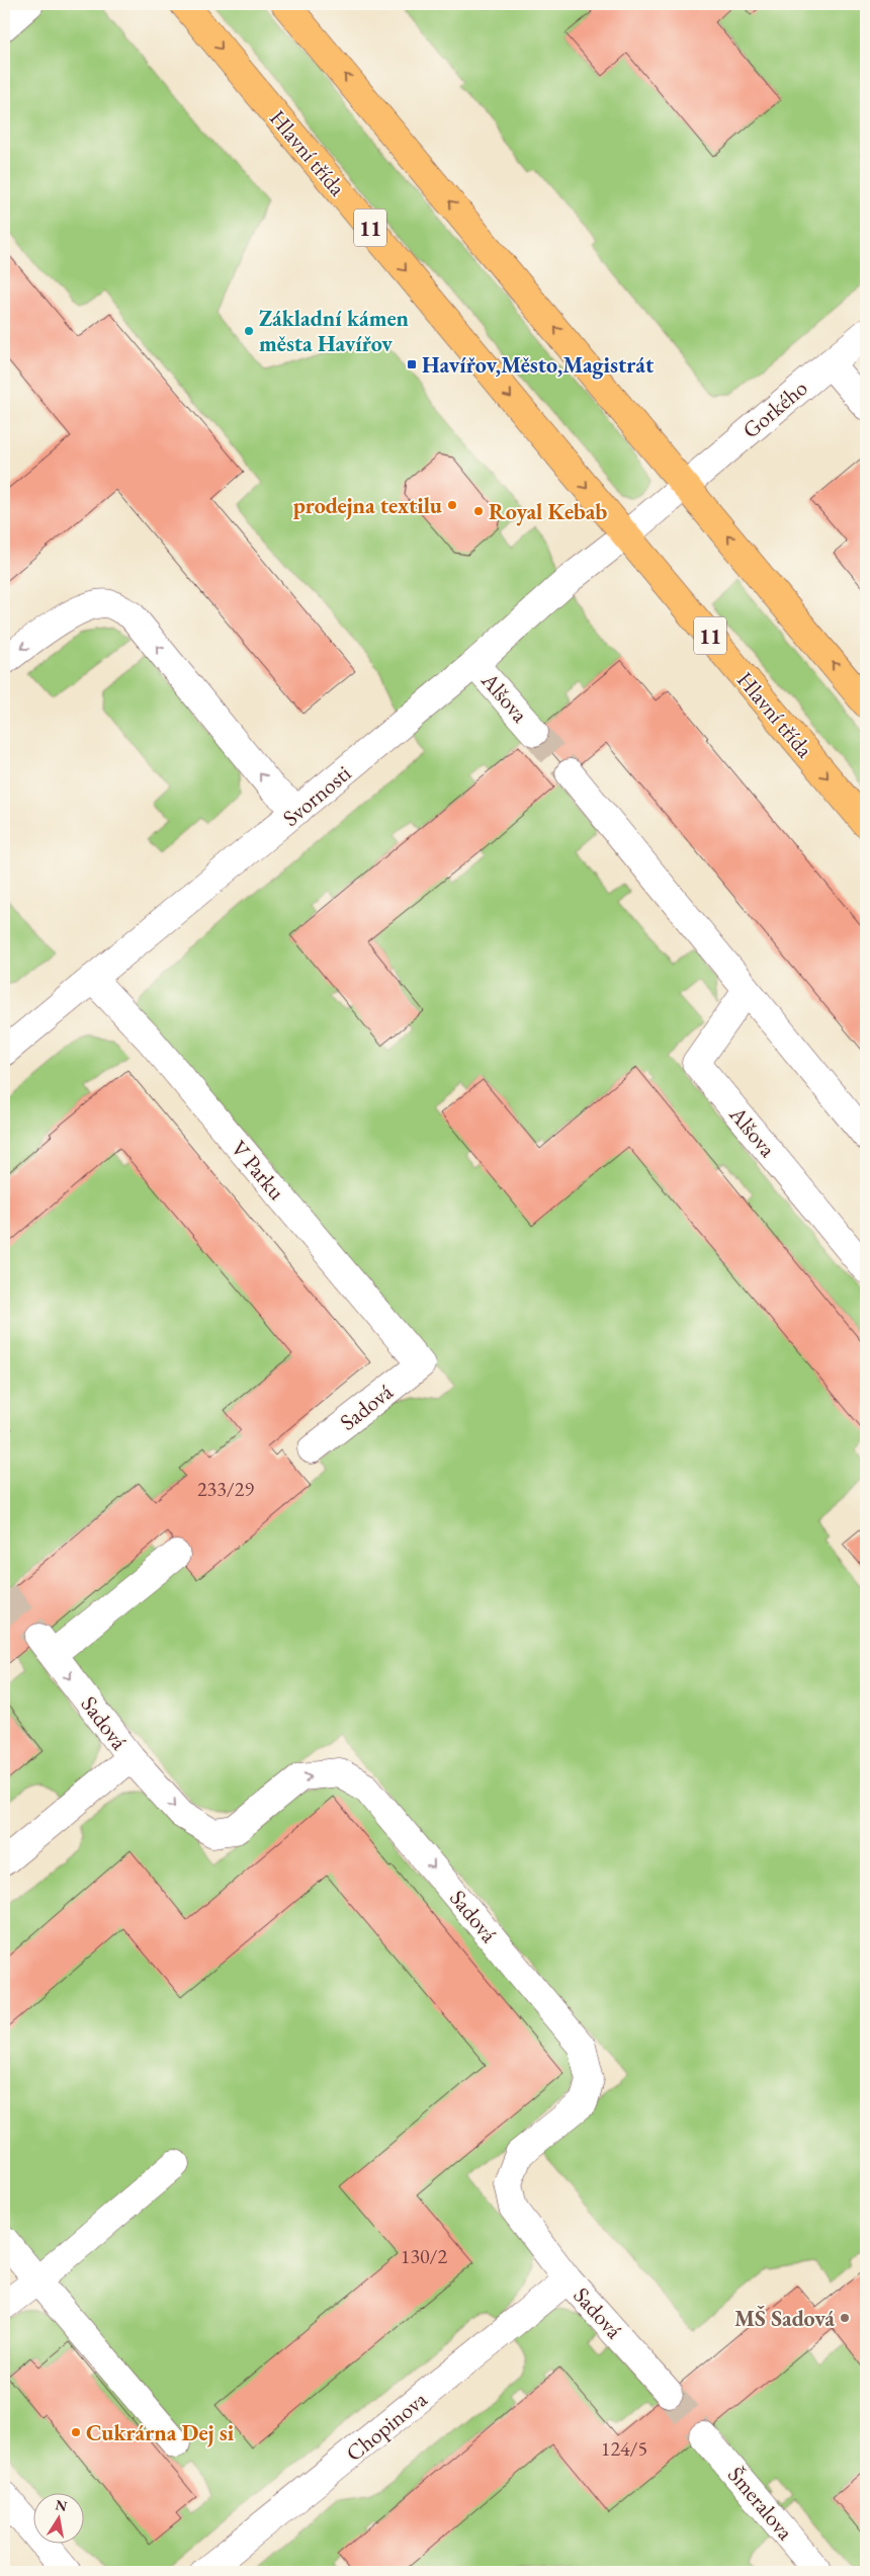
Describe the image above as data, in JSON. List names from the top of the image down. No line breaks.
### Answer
{"streets":{"main road":["Hlavní třída","11"],"street":["Gorkého","Alšova","Svornosti","V Parku","Sadová","Chopinova","Šmeralova"]},"crossings":[["Hlavní třída","Svornosti"],["Alšova","Svornosti"],["Svornosti","V Parku"],["V Parku","Sadová"],["Sadová","Chopinova"]],"places":{"other":["Základní kámen města Havířov","prodejna textilu","Royal Kebab","MŠ Sadová","Cukrárna Dej si"],"transit":["Havířov,Město,Magistrát"]},"house_numbers":["233/29","130/2","124/5"],"north":"top"}
